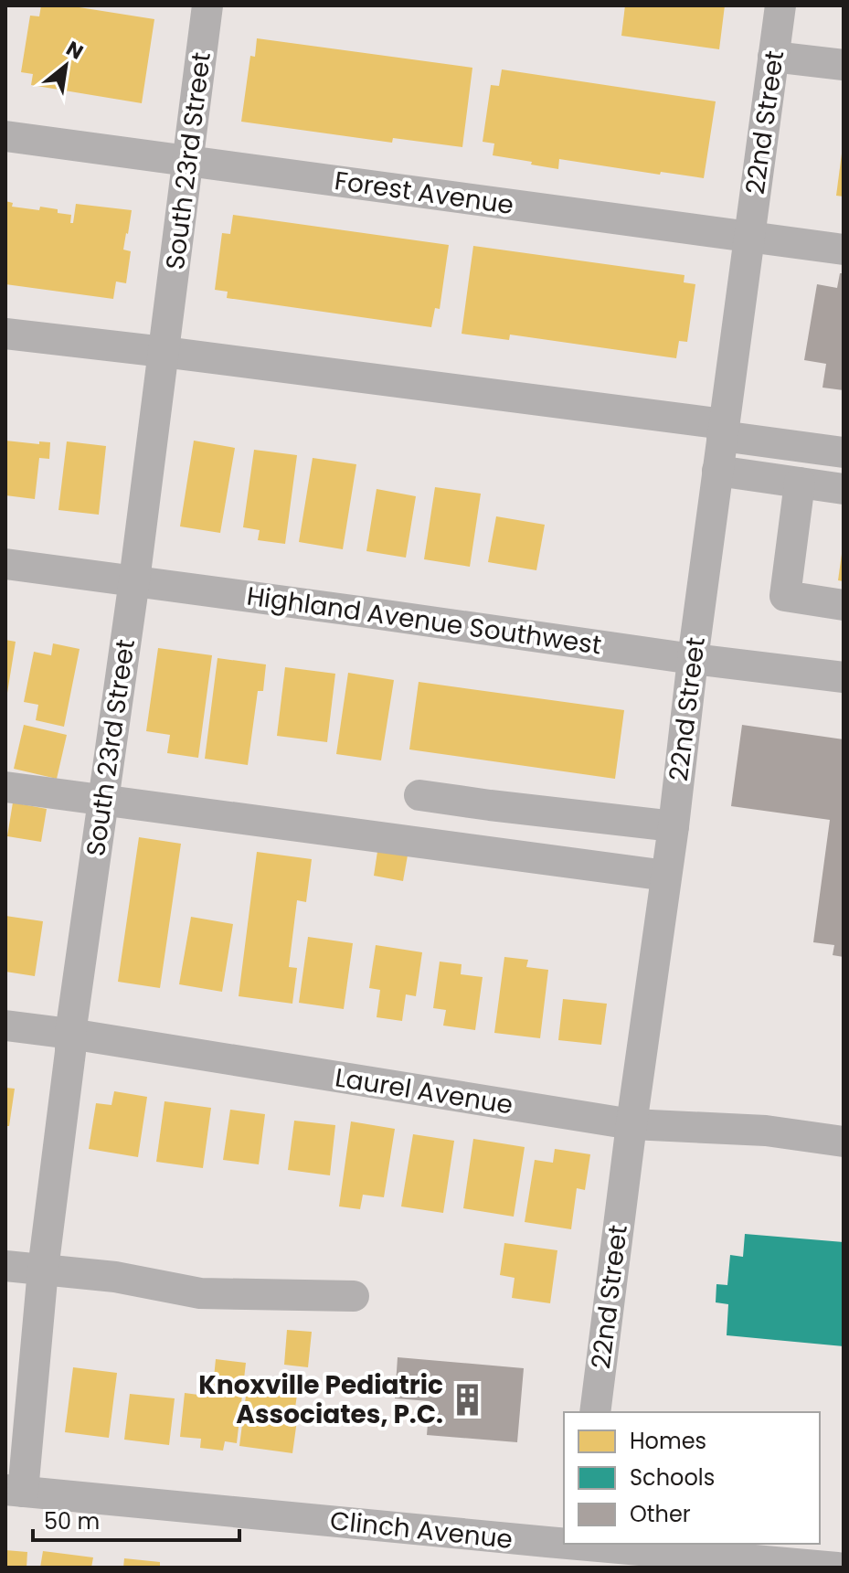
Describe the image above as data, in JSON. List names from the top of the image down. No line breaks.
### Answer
{"streets":{"street":["22nd Street","South 23rd Street","Forest Avenue","Highland Avenue Southwest","Laurel Avenue","Clinch Avenue"]},"crossings":[["22nd Street","Forest Avenue"],["22nd Street","Highland Avenue Southwest"],["22nd Street","Laurel Avenue"],["South 23rd Street","Forest Avenue"],["South 23rd Street","Highland Avenue Southwest"],["South 23rd Street","Laurel Avenue"],["South 23rd Street","Clinch Avenue"]],"places":{"building":["Knoxville Pediatric Associates, P.C."]},"legend":["Homes","Schools","Other"],"scale_bar":"50 m","north":"top right"}
